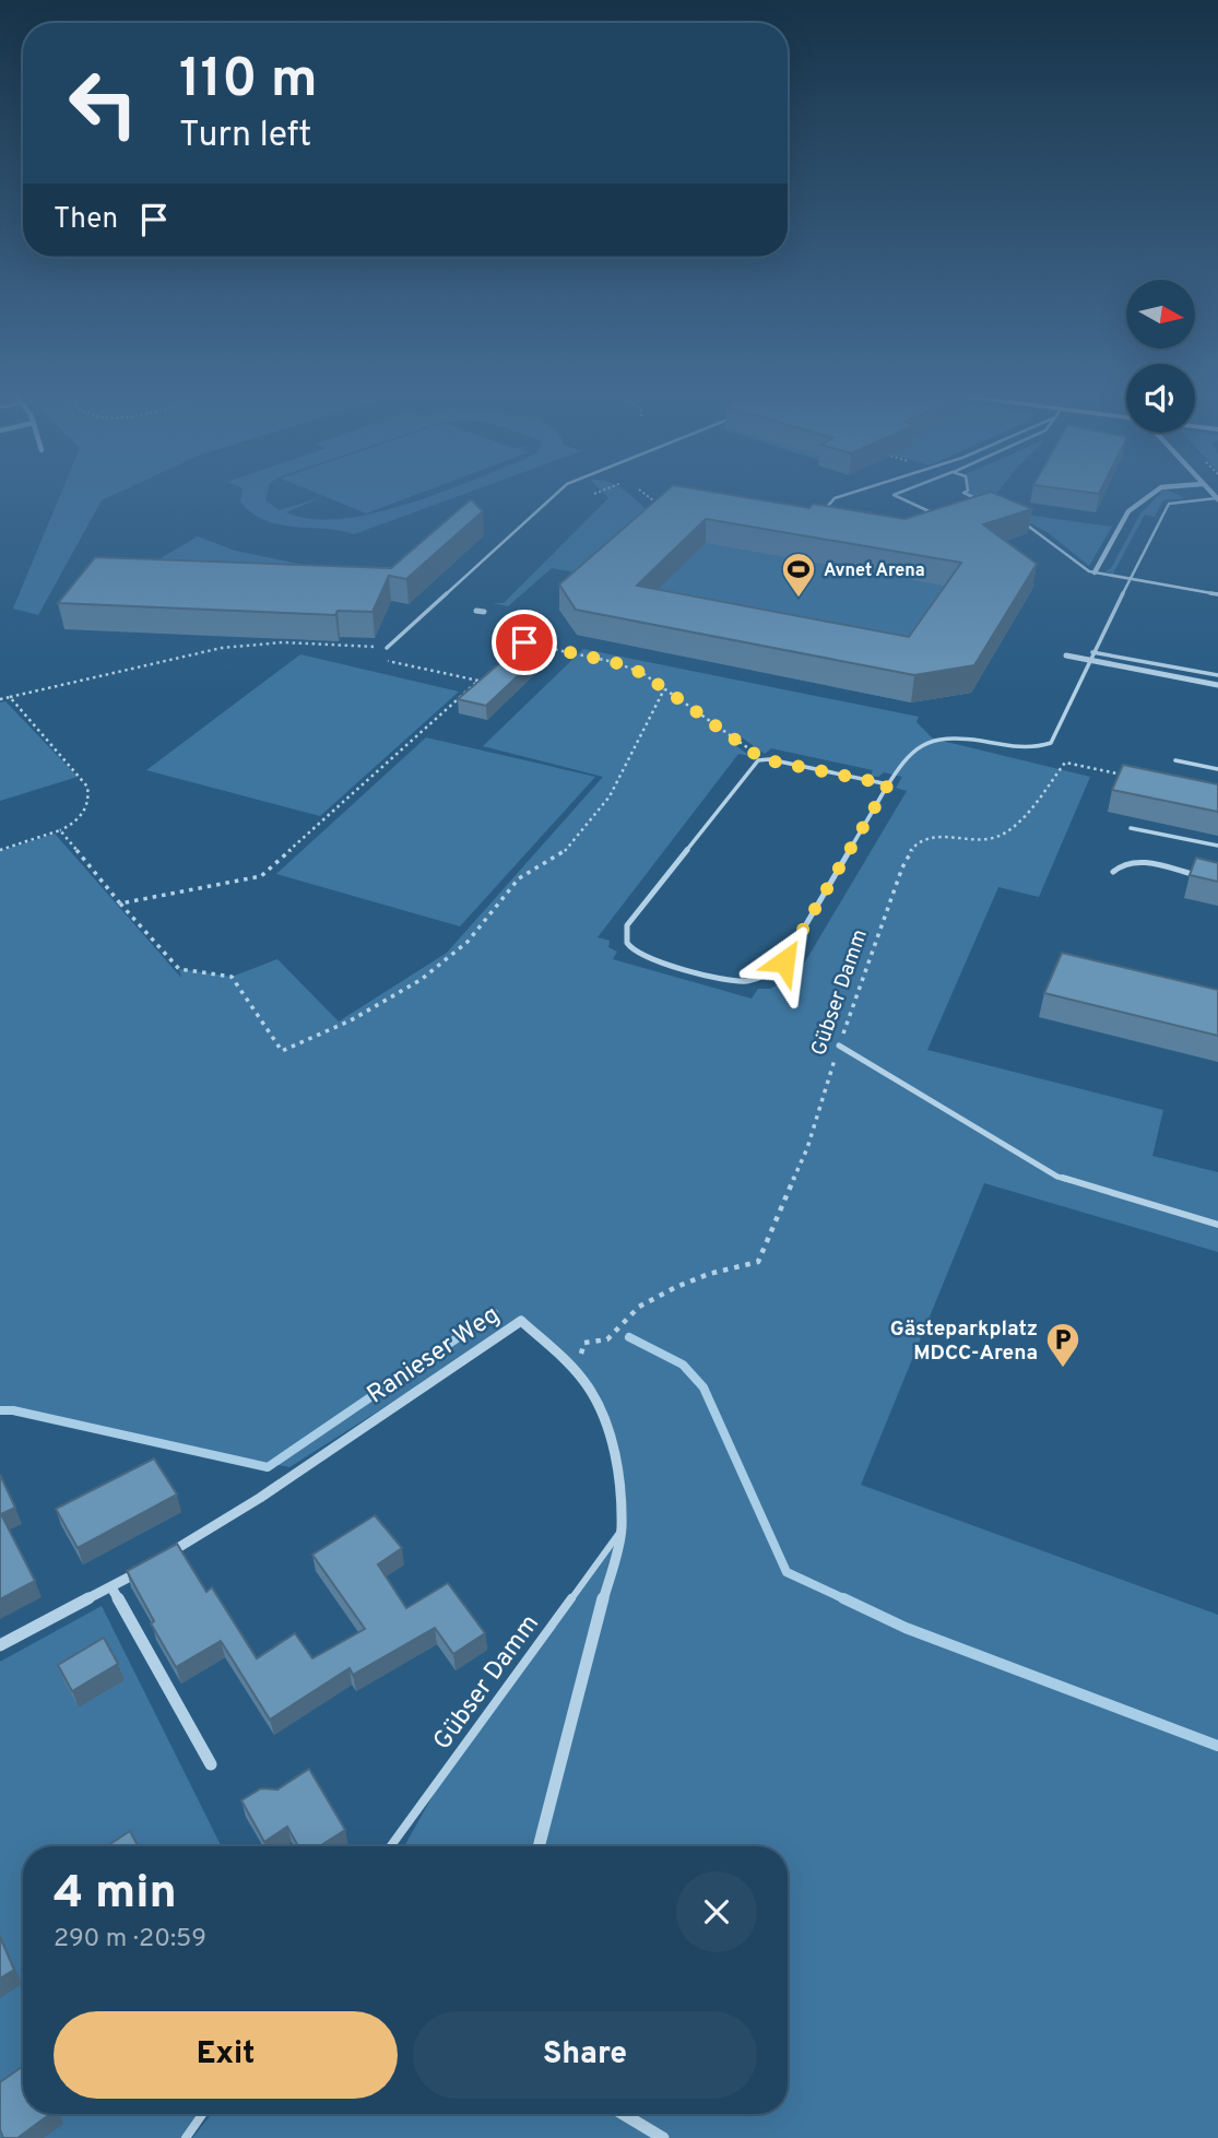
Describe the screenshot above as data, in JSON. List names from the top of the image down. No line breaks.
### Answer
{"streets":{"street":["Ranieser Weg"],"lane":["Gübser Damm"]},"crossings":[["Gübser Damm","Ranieser Weg"]],"places":{"sports":["Avnet Arena"],"parking":["Gästeparkplatz MDCC-Arena"]},"north":"right","page":{"turn":["110 m","Turn left"],"then":"Then","heading":["4 min","290 m · 20:59"],"buttons":["Exit","Share"]}}
